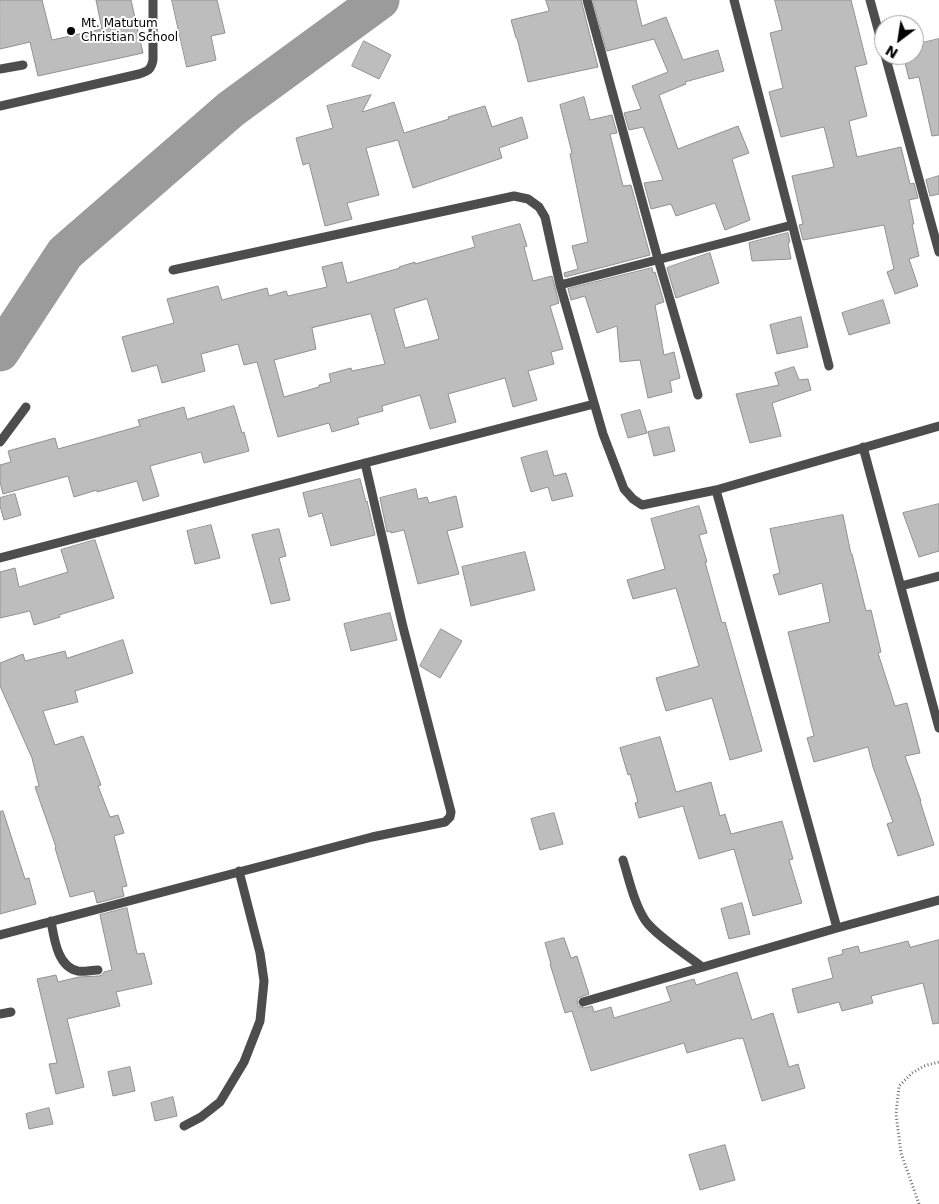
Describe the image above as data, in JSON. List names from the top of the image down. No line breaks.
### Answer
{"places":["Mt. Matutum Christian School"],"north":"bottom left"}
